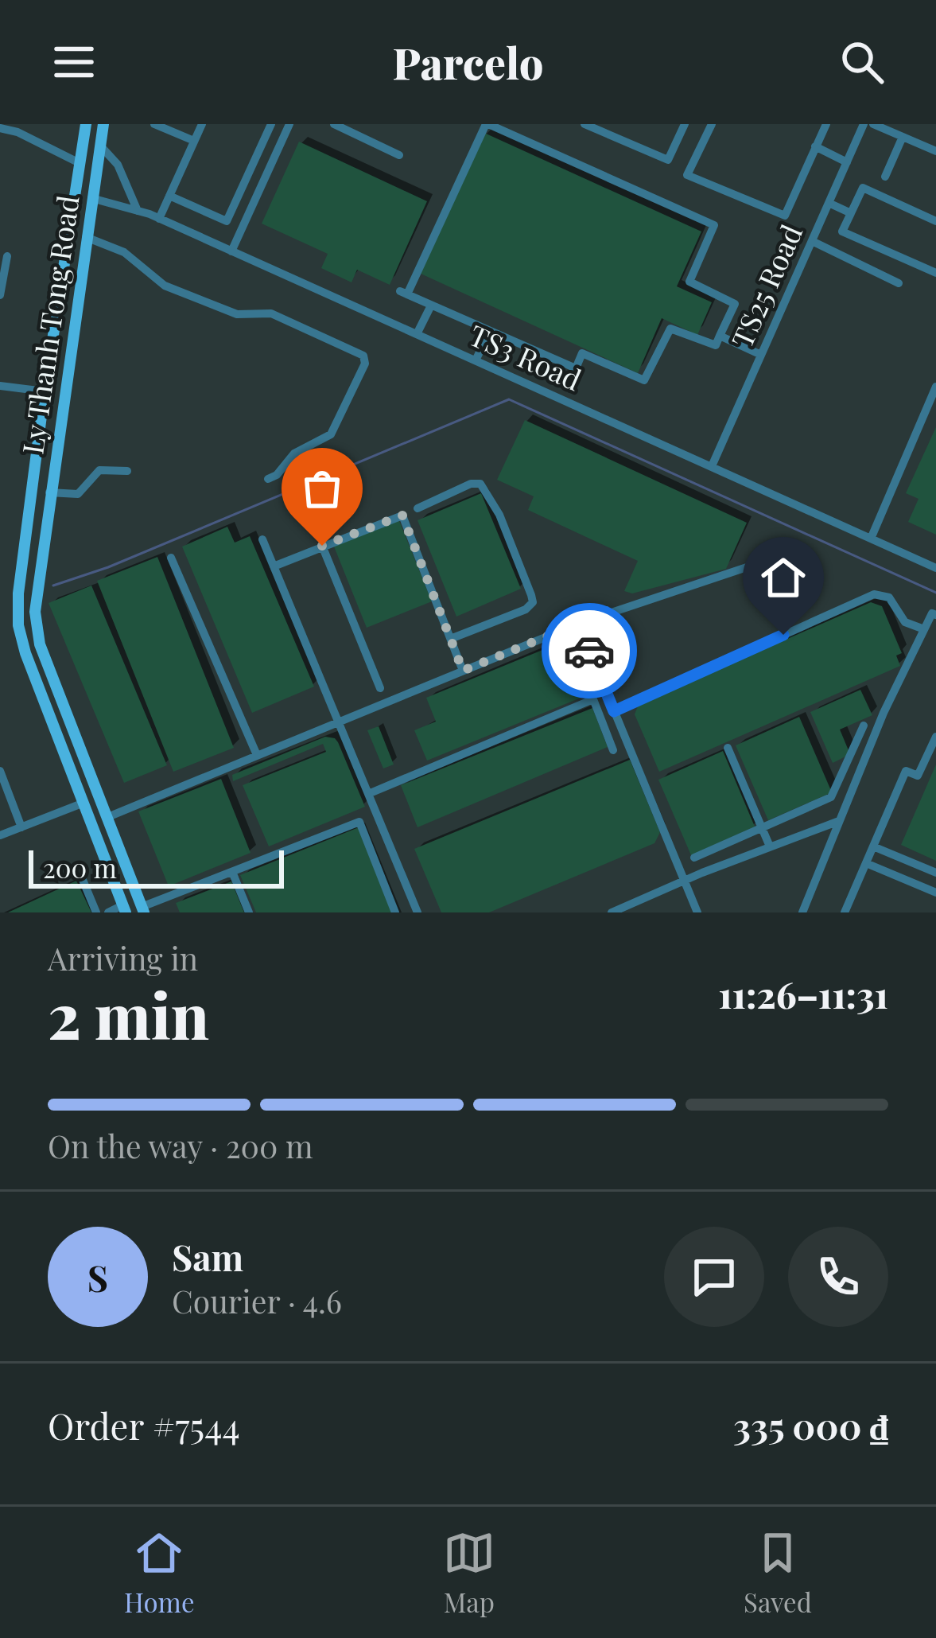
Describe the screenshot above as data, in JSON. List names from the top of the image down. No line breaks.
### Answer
{"streets":{"main road":["Ly Thanh Tong Road"],"street":["TS25 Road","TS3 Road"]},"crossings":[["TS25 Road","TS3 Road"],["Ly Thanh Tong Road","TS3 Road"]],"scale_bar":"200 m","page":{"header":"Parcelo","scale":"200 m","heading":["2 min","Arriving in","11:26–11:31"],"panel":["Sam","Courier · 4.6","Order #7544","335 000 ₫"],"bar":"On the way · 200 m","round":"S","tabs":["Home","Map","Saved"]}}
